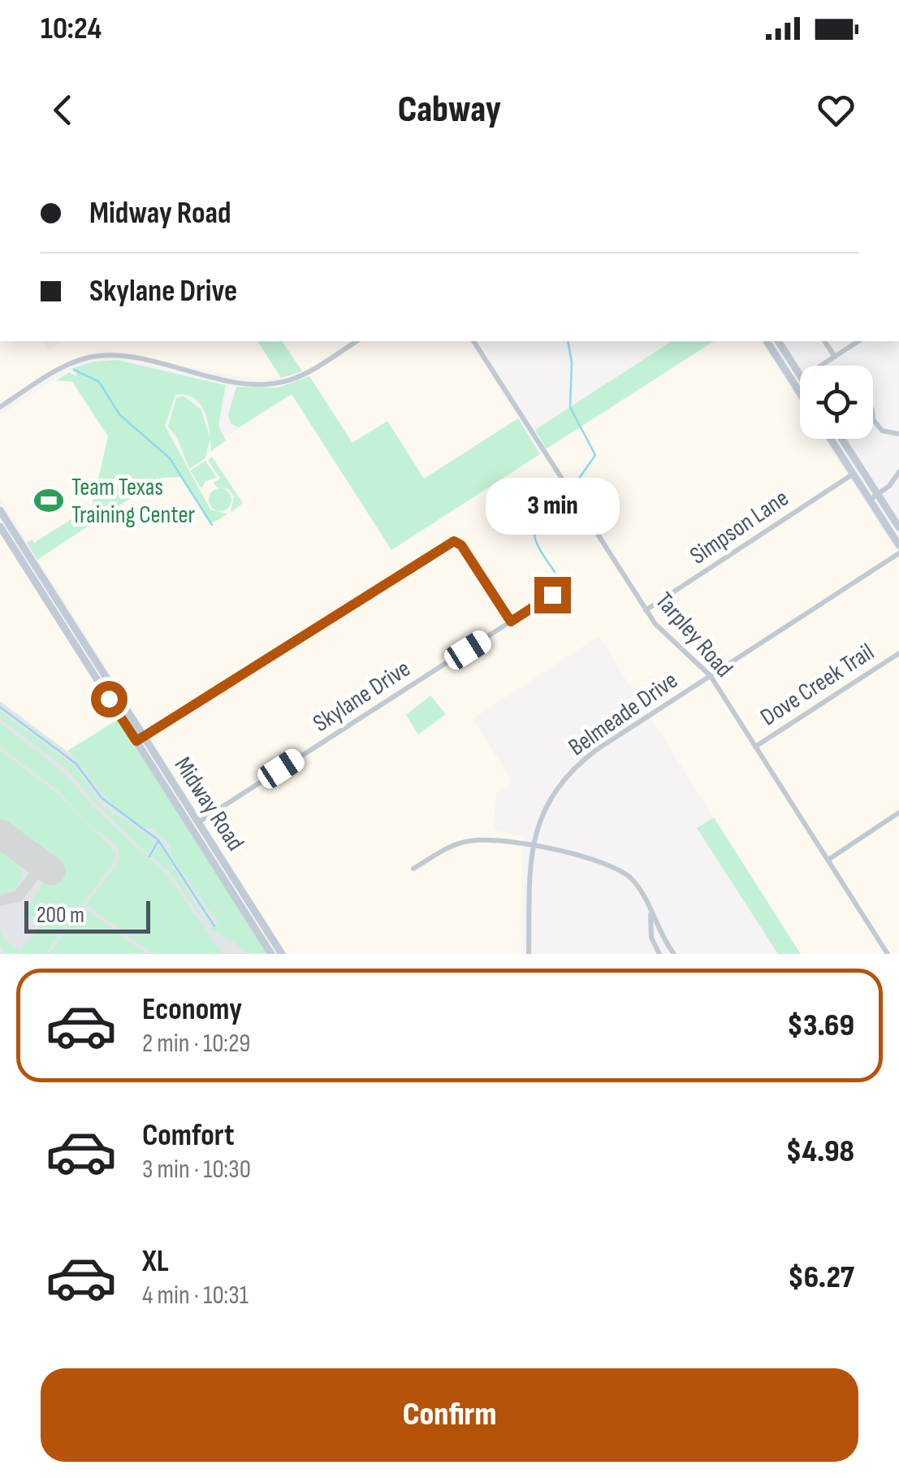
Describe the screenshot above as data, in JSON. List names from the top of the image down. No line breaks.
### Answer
{"streets":{"main road":["Midway Road"],"street":["Simpson Lane","Tarpley Road","Dove Creek Trail","Skylane Drive","Belmeade Drive"]},"crossings":[["Simpson Lane","Tarpley Road"],["Tarpley Road","Dove Creek Trail"],["Tarpley Road","Belmeade Drive"],["Skylane Drive","Midway Road"]],"places":{"sports":["Team Texas Training Center"]},"scale_bar":"200 m","page":{"status":"10:24","header":"Cabway","banner":["Midway Road","Skylane Drive"],"bubble":"3 min","scale":"200 m","list":[{"name":"Economy","note":"2 min · 10:29","value":"$3.69"},{"name":"Comfort","note":"3 min · 10:30","value":"$4.98"},{"name":"XL","note":"4 min · 10:31","value":"$6.27"}],"buttons":"Confirm"}}
